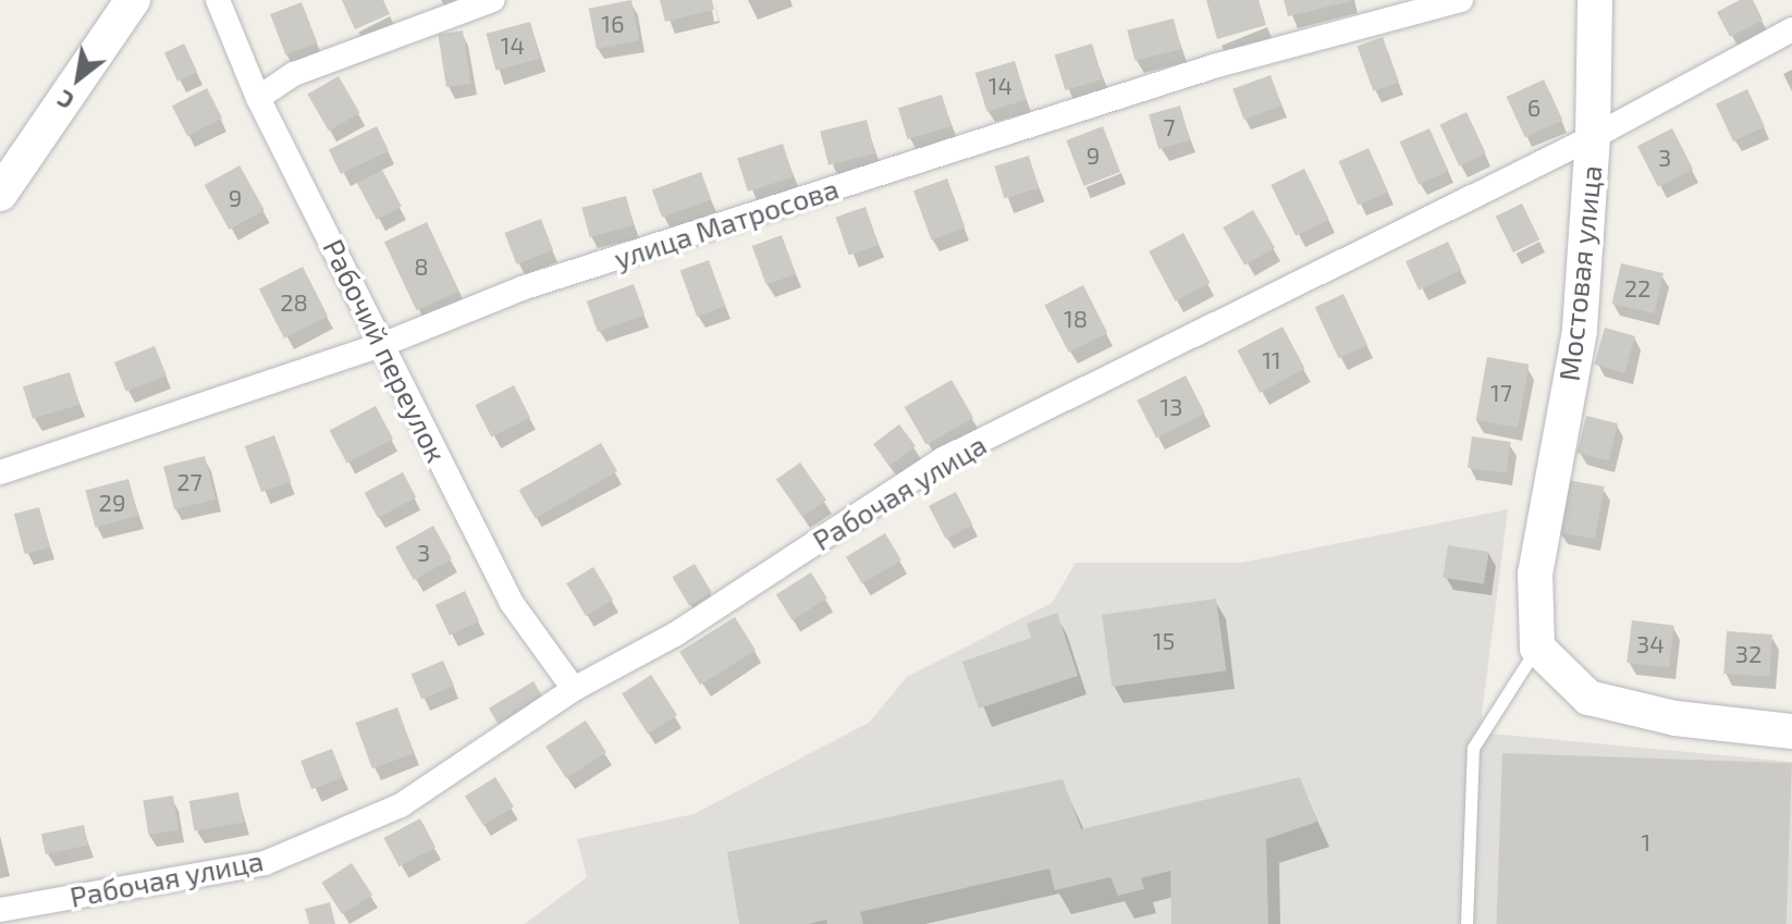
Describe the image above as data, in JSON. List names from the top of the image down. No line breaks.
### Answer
{"streets":{"street":["улица Матросова","Мостовая улица","Рабочий переулок","Рабочая улица"]},"crossings":[["улица Матросова","Рабочий переулок"],["Мостовая улица","Рабочая улица"],["Рабочий переулок","Рабочая улица"]],"house_numbers":["16","14","14","6","7","9","3","9","8","22","28","18","11","17","13","27","29","3","15","34","32","1"],"north":"bottom left"}
